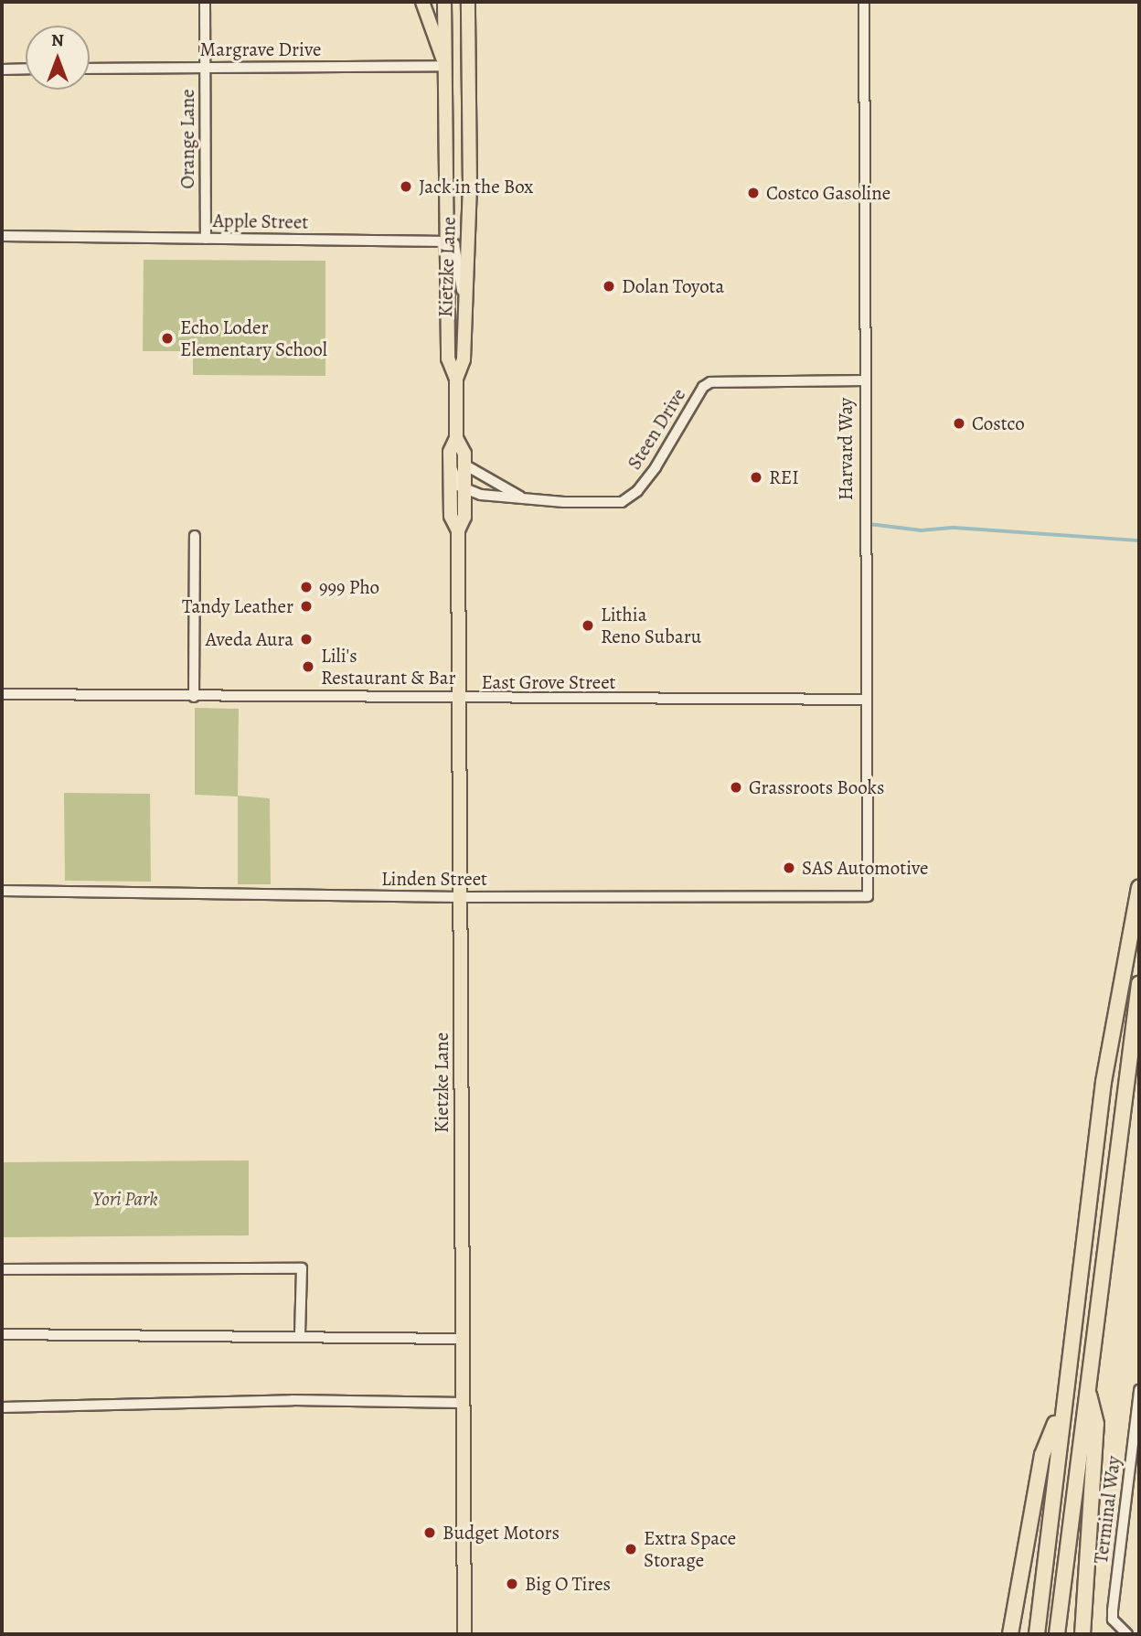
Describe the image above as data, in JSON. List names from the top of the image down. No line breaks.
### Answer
{"streets":{"main road":["Kietzke Lane"],"street":["Margrave Drive","Orange Lane","Apple Street","Steen Drive","Harvard Way","East Grove Street","Linden Street","Terminal Way"]},"crossings":[["Margrave Drive","Orange Lane"],["Margrave Drive","Kietzke Lane"],["Orange Lane","Apple Street"],["Apple Street","Kietzke Lane"],["Kietzke Lane","Steen Drive"],["Kietzke Lane","East Grove Street"],["Kietzke Lane","Linden Street"],["Steen Drive","Harvard Way"],["Harvard Way","East Grove Street"],["Harvard Way","Linden Street"]],"parks":["Yori Park"],"places":["Jack in the Box","Costco Gasoline","Dolan Toyota","Echo Loder Elementary School","Costco","REI","999 Pho","Tandy Leather","Lithia Reno Subaru","Aveda Aura","Lili's Restaurant & Bar","Grassroots Books","SAS Automotive","Budget Motors","Extra Space Storage","Big O Tires"],"north":"top"}
